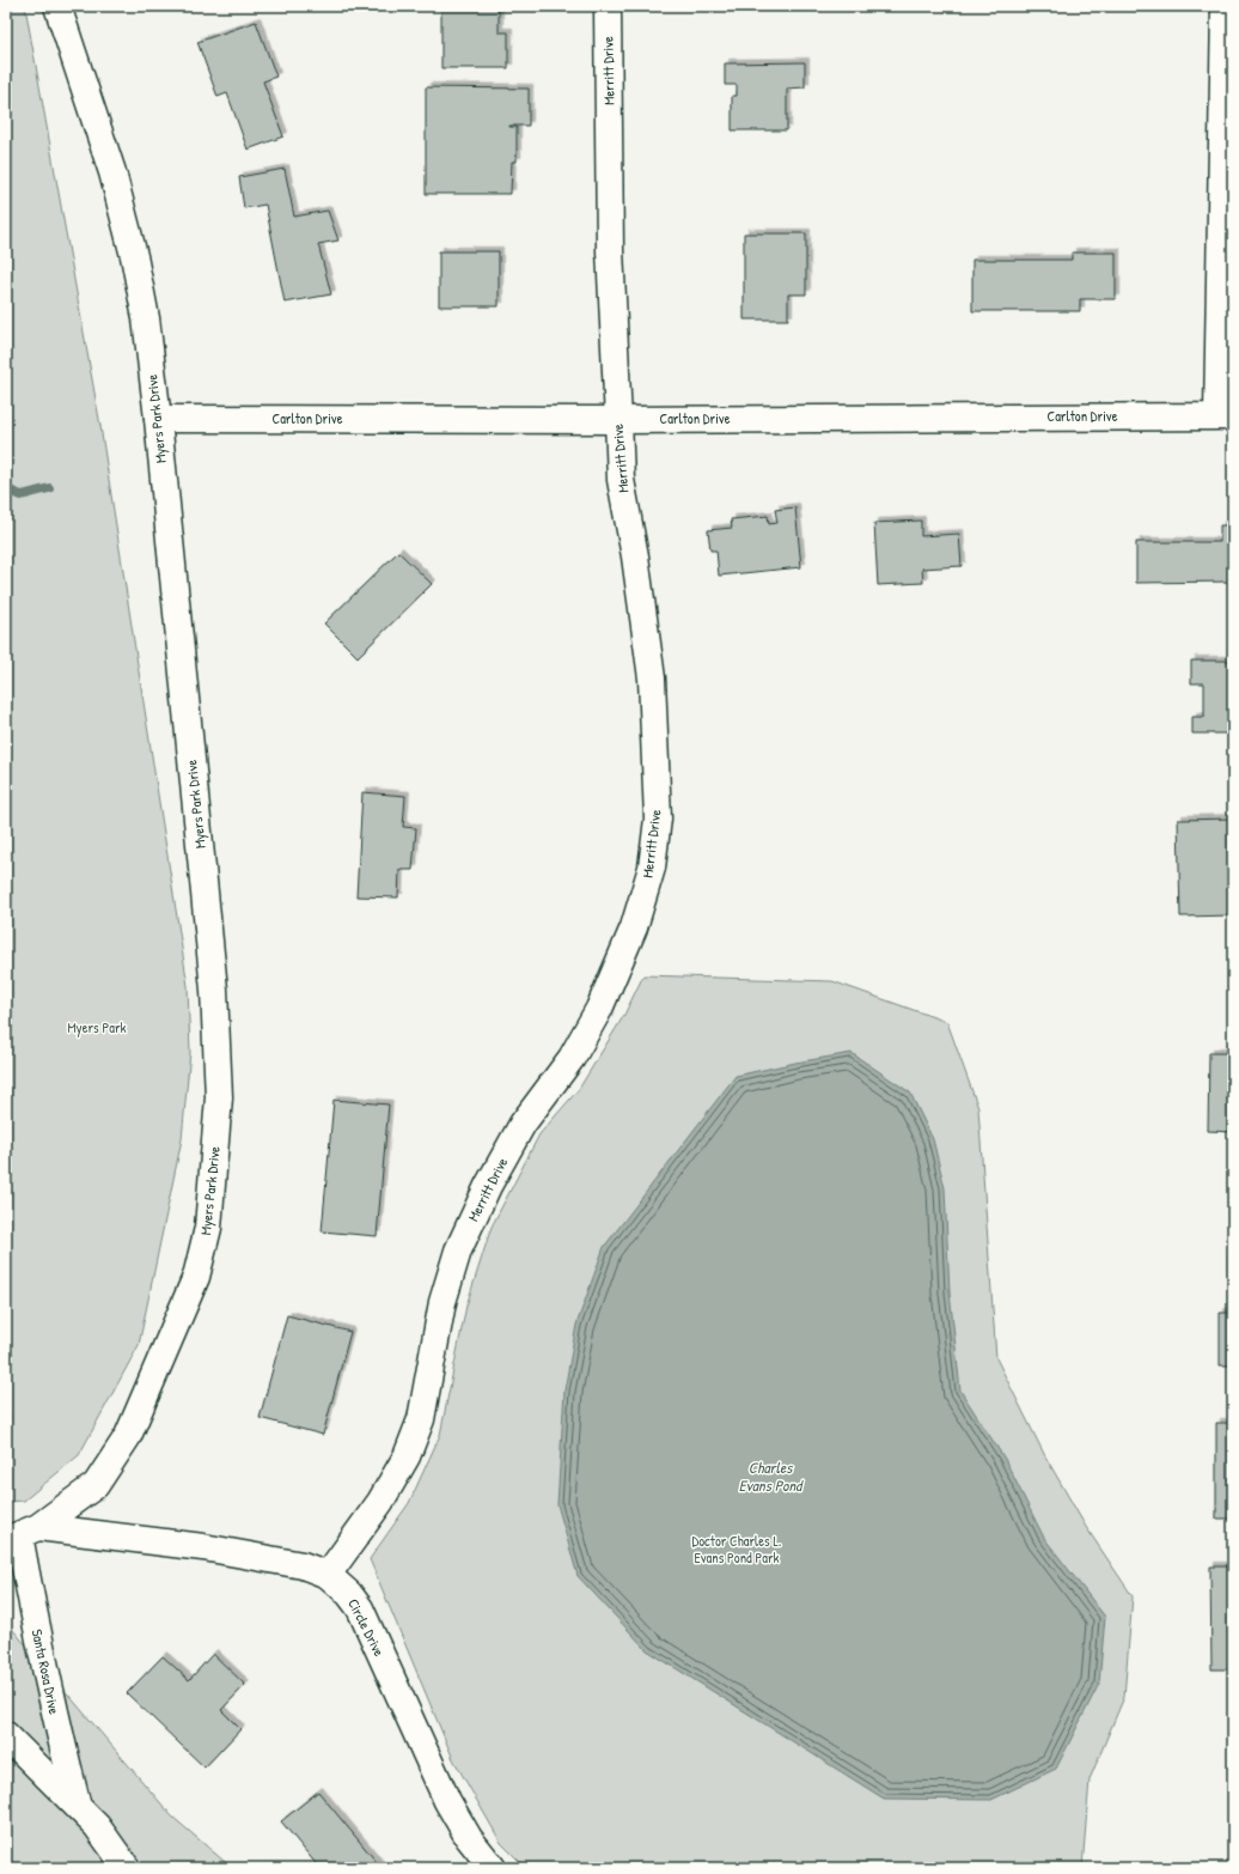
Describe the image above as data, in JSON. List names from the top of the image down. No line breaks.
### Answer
{"streets":{"street":["Merritt Drive","Carlton Drive","Myers Park Drive","Circle Drive","Santa Rosa Drive"]},"crossings":[["Merritt Drive","Carlton Drive"],["Merritt Drive","Circle Drive"],["Carlton Drive","Myers Park Drive"],["Myers Park Drive","Circle Drive"],["Myers Park Drive","Santa Rosa Drive"],["Circle Drive","Santa Rosa Drive"]],"water":["Charles Evans Pond"],"parks":["Myers Park","Doctor Charles L. Evans Pond Park"]}
